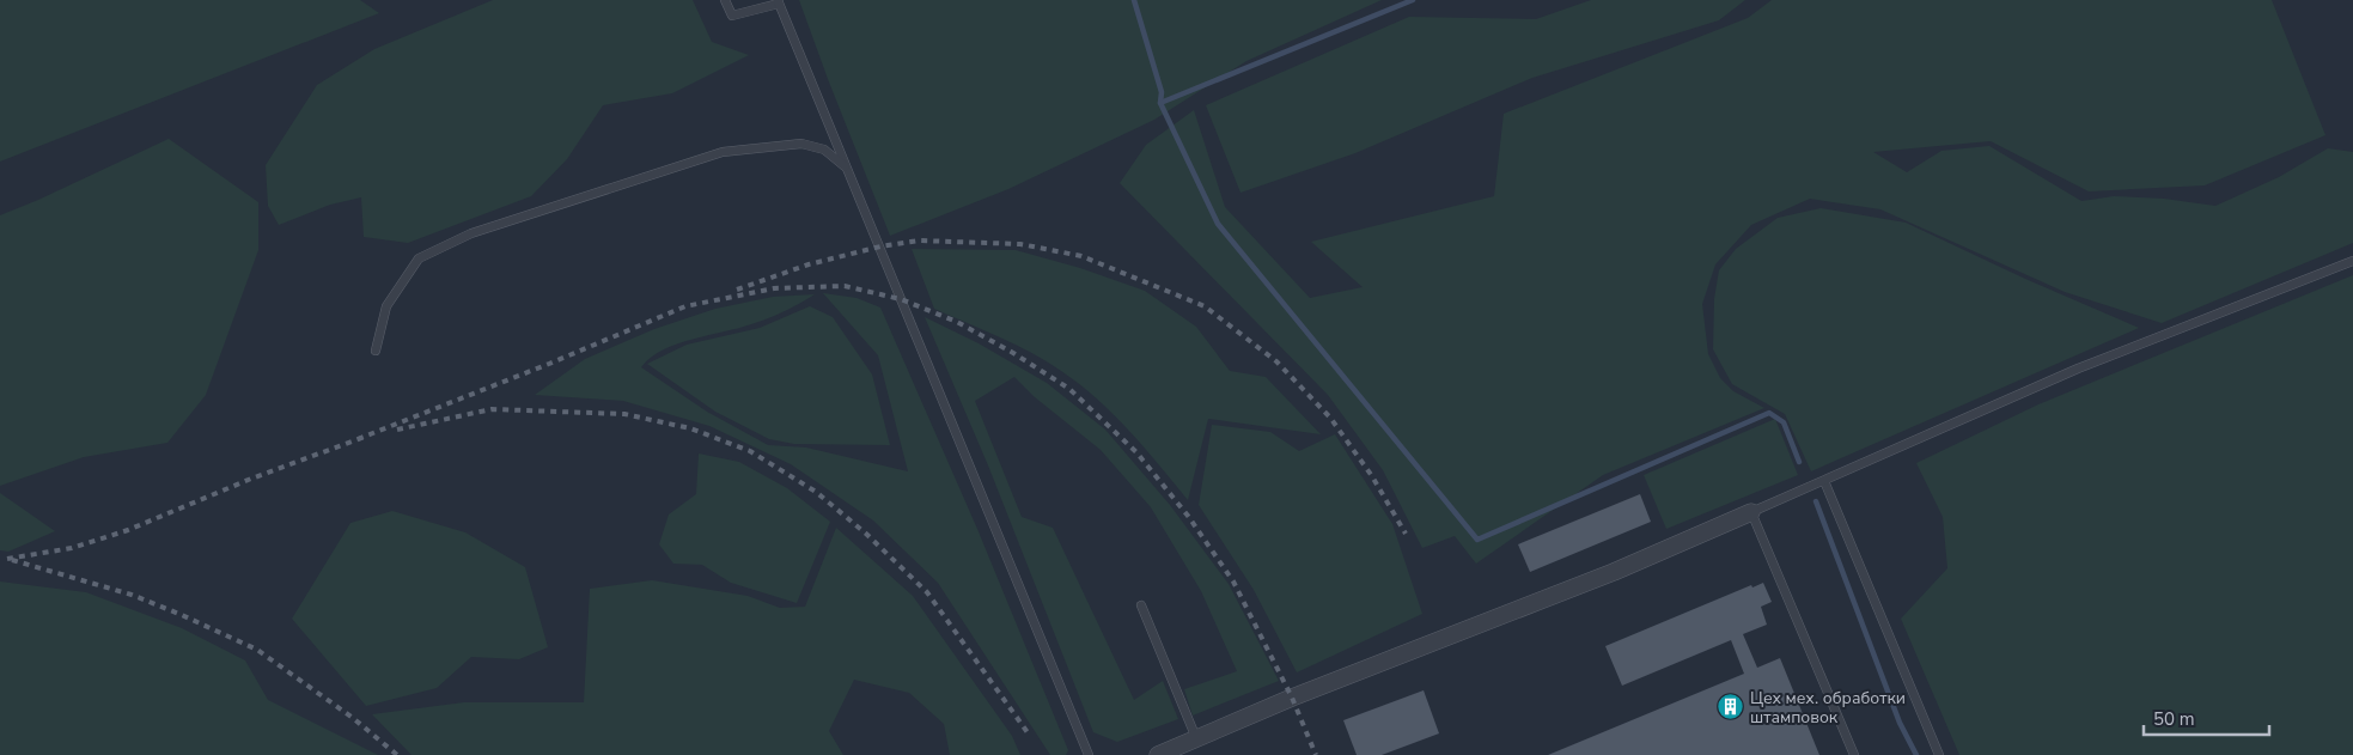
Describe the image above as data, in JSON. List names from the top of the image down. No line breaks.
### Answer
{"places":{"building":["Цех мех. обработки штамповок"]},"scale_bar":"50 m"}
